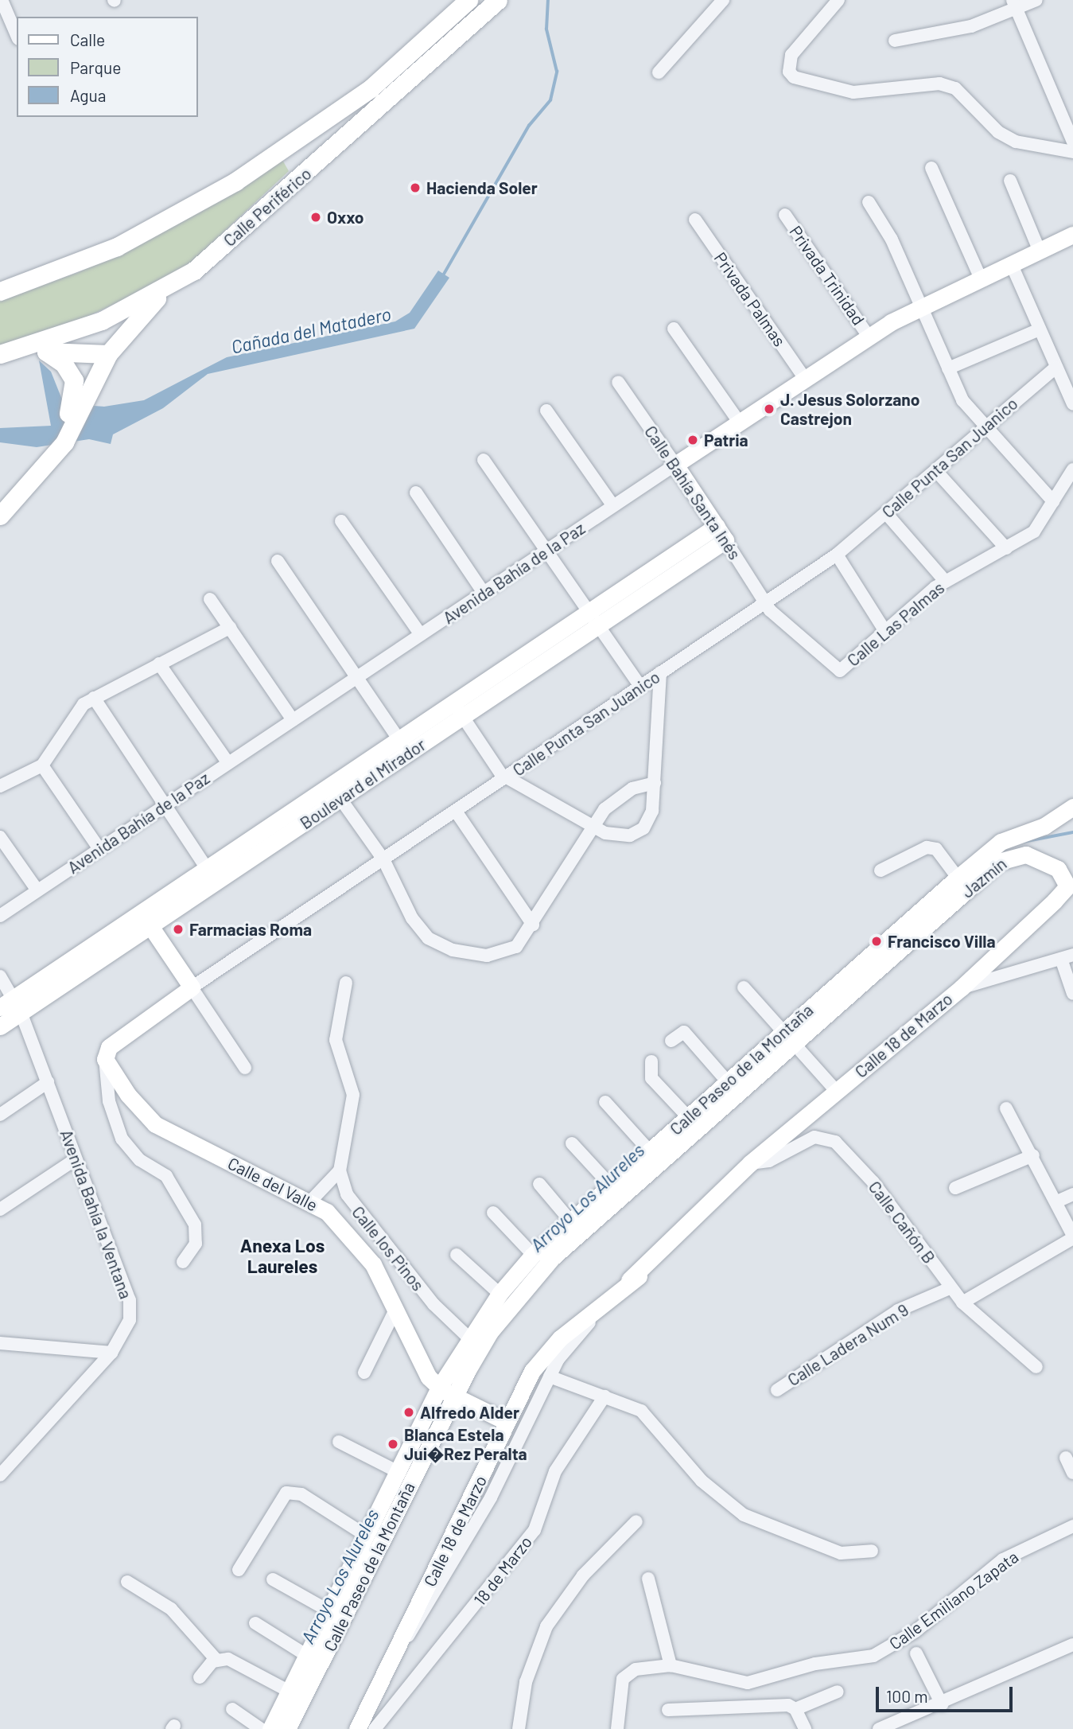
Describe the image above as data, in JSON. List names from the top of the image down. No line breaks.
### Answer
{"streets":{"highway":["Calle Periférico"],"main road":["Calle Punta San Juanico","Calle Bahía Santa Inés","Avenida Bahía de la Paz","Boulevard el Mirador","Jazmín","Calle 18 de Marzo","Calle Paseo de la Montaña","Calle del Valle"],"street":["Privada Trinidad","Privada Palmas","Calle Las Palmas","Avenida Bahía la Ventana","Calle Cañón B","Calle los Pinos","Calle Ladera Num 9","18 de Marzo","Calle Emiliano Zapata"]},"crossings":[["Privada Trinidad","Avenida Bahía de la Paz"],["Privada Palmas","Avenida Bahía de la Paz"],["Calle Punta San Juanico","Calle Bahía Santa Inés"],["Calle Punta San Juanico","Calle Las Palmas"],["Calle Punta San Juanico","Calle del Valle"],["Calle Bahía Santa Inés","Avenida Bahía de la Paz"],["Calle Bahía Santa Inés","Calle Las Palmas"],["Calle Bahía Santa Inés","Boulevard el Mirador"],["Boulevard el Mirador","Avenida Bahía la Ventana"],["Jazmín","Calle 18 de Marzo"],["Jazmín","Calle Paseo de la Montaña"],["Calle 18 de Marzo","Calle del Valle"],["Calle 18 de Marzo","Calle Cañón B"],["Calle Paseo de la Montaña","Calle del Valle"],["Calle Paseo de la Montaña","Calle los Pinos"],["Calle Cañón B","Calle Ladera Num 9"]],"districts":["Anexa Los Laureles"],"water":["Cañada del Matadero","Arroyo Los Alureles"],"places":["Hacienda Soler","Oxxo","J. Jesus Solorzano Castrejon","Patria","Farmacias Roma","Francisco Villa","Alfredo Alder","Blanca Estela Jui�Rez Peralta"],"legend":["Calle","Parque","Agua"],"scale_bar":"100 m"}
